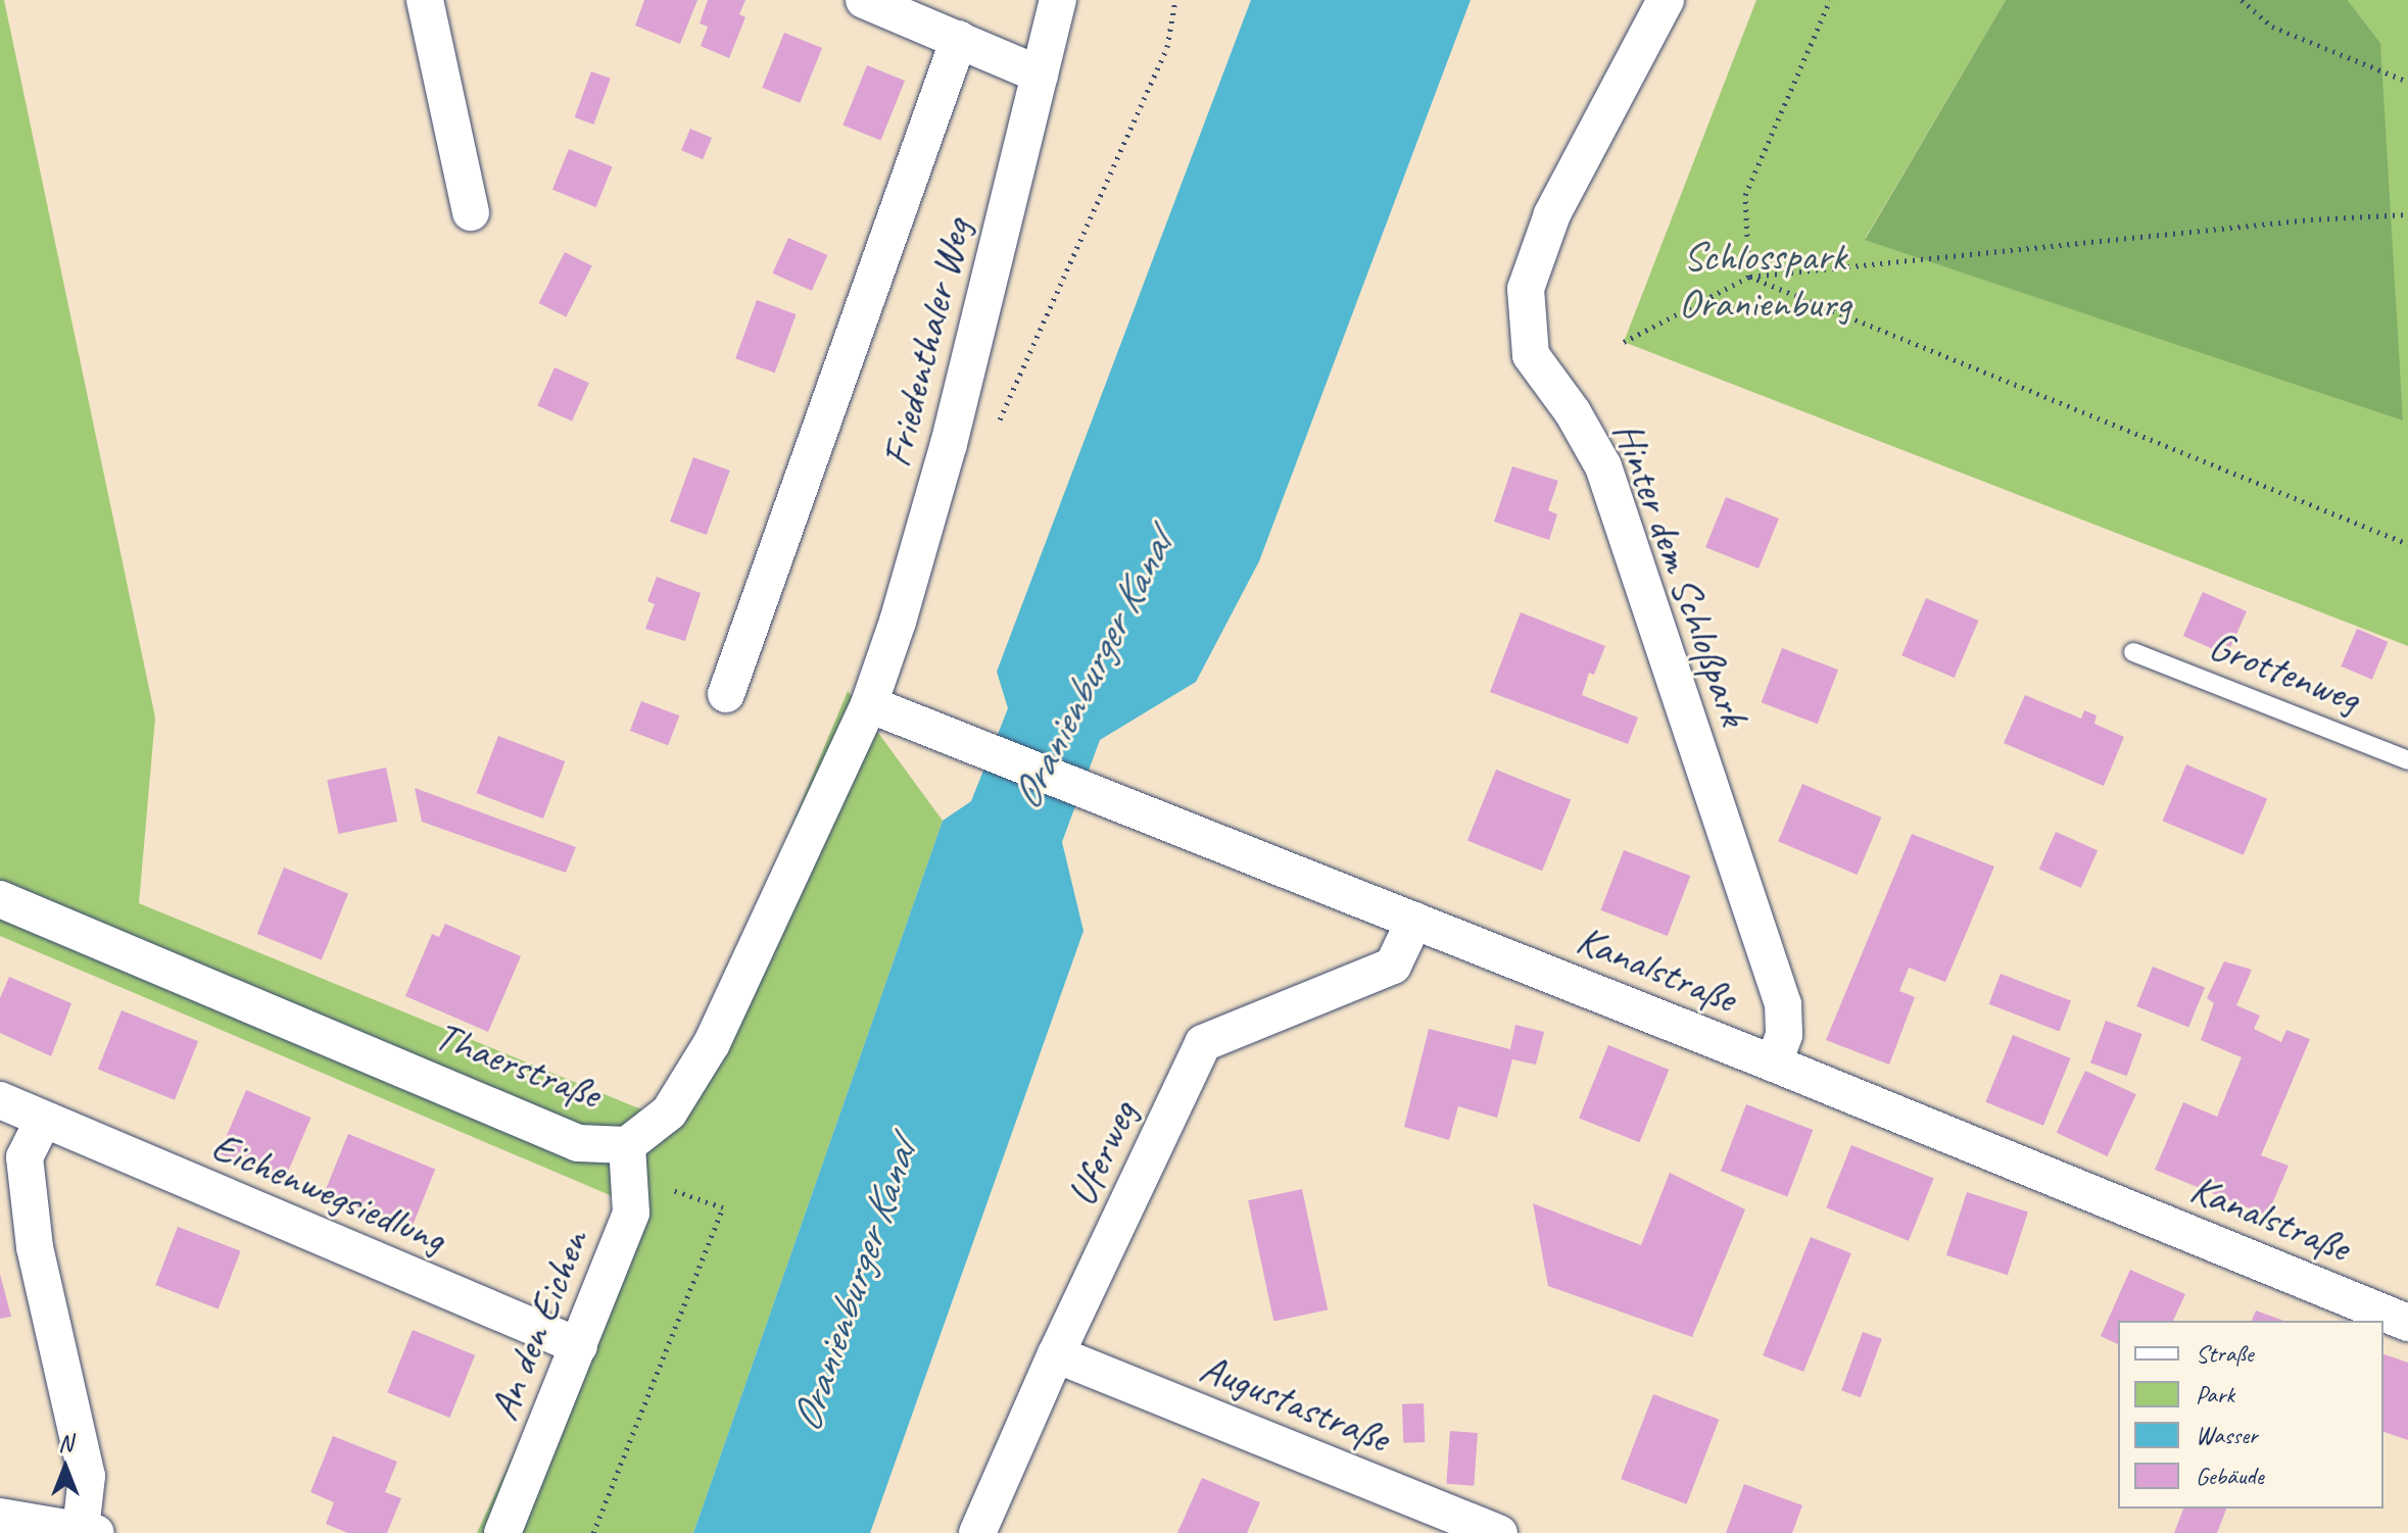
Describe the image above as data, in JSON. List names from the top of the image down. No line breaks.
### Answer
{"streets":{"street":["Friedenthaler Weg","Hinter dem Schloßpark","Kanalstraße","Thaerstraße","Uferweg","Eichenwegsiedlung","An den Eichen","Augustastraße"],"lane":["Grottenweg"]},"crossings":[["Friedenthaler Weg","Kanalstraße"],["Friedenthaler Weg","Thaerstraße"],["Hinter dem Schloßpark","Kanalstraße"],["Kanalstraße","Thaerstraße"],["Kanalstraße","Uferweg"],["Thaerstraße","An den Eichen"],["Uferweg","Augustastraße"],["Eichenwegsiedlung","An den Eichen"]],"water":["Oranienburger Kanal"],"parks":["Schlosspark Oranienburg"],"legend":["Straße","Park","Wasser","Gebäude"],"north":"top"}
